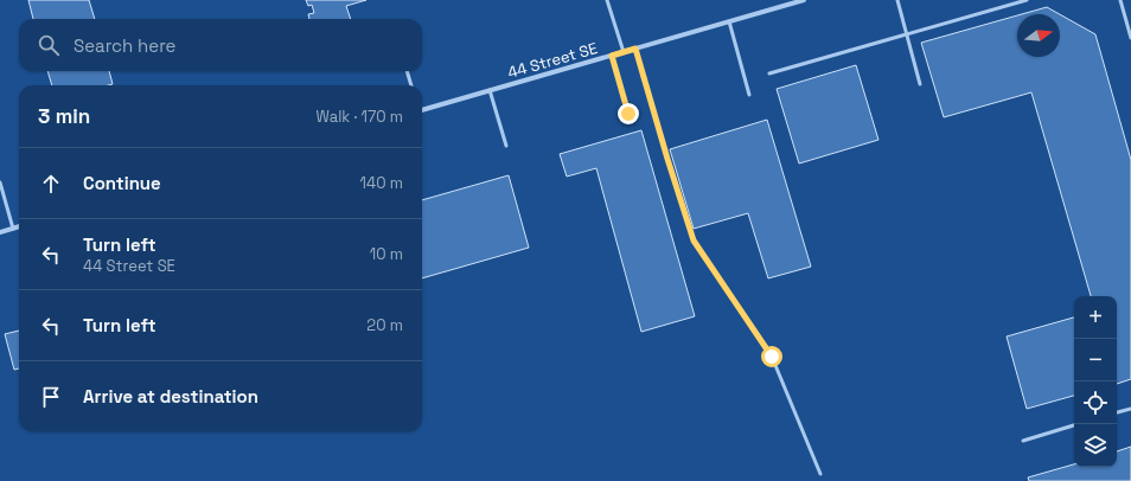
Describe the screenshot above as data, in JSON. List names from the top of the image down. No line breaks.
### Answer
{"streets":{"street":["44 Street SE"]},"north":"right","page":{"search":"Search here","heading":["3 min","Walk · 170 m"],"list":[["Continue","140 m"],["Turn left","44 Street SE","10 m"],["Turn left","20 m"],"Arrive at destination"],"map_buttons":["+","−"]}}
